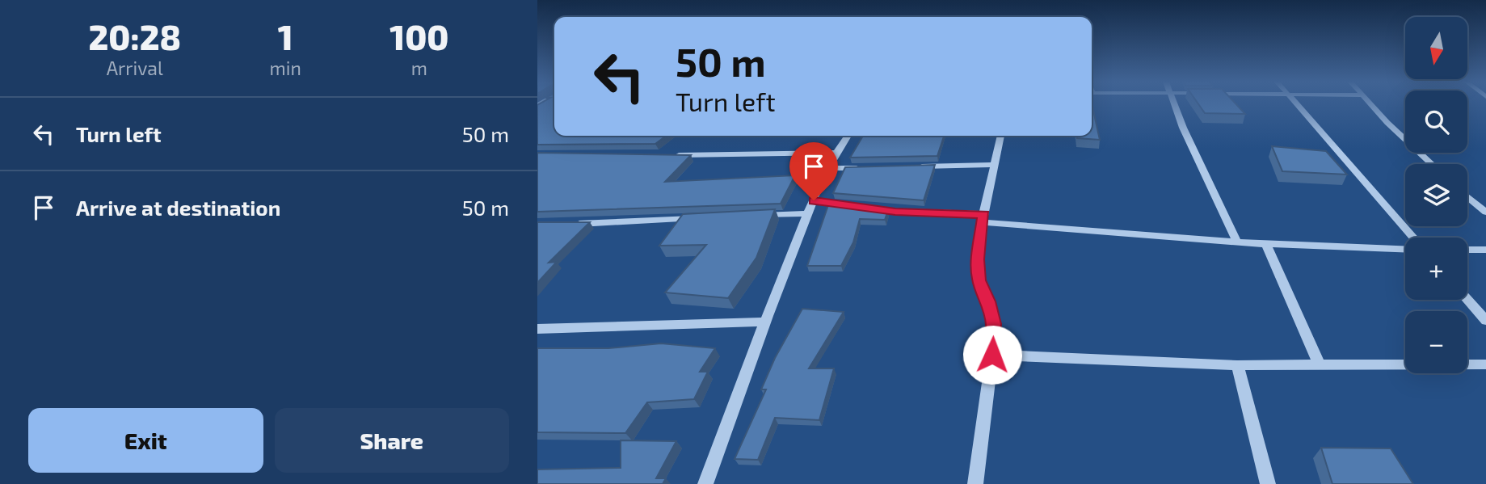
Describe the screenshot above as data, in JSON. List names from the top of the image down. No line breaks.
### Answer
{"north":"bottom","page":{"eta":["20:28","Arrival","1","min","100","m"],"map_buttons":["+","−"],"turn":["50 m","Turn left"],"list":[{"name":"Turn left","value":"50 m"},{"name":"Arrive at destination","value":"50 m"}],"buttons":["Exit","Share"]}}
